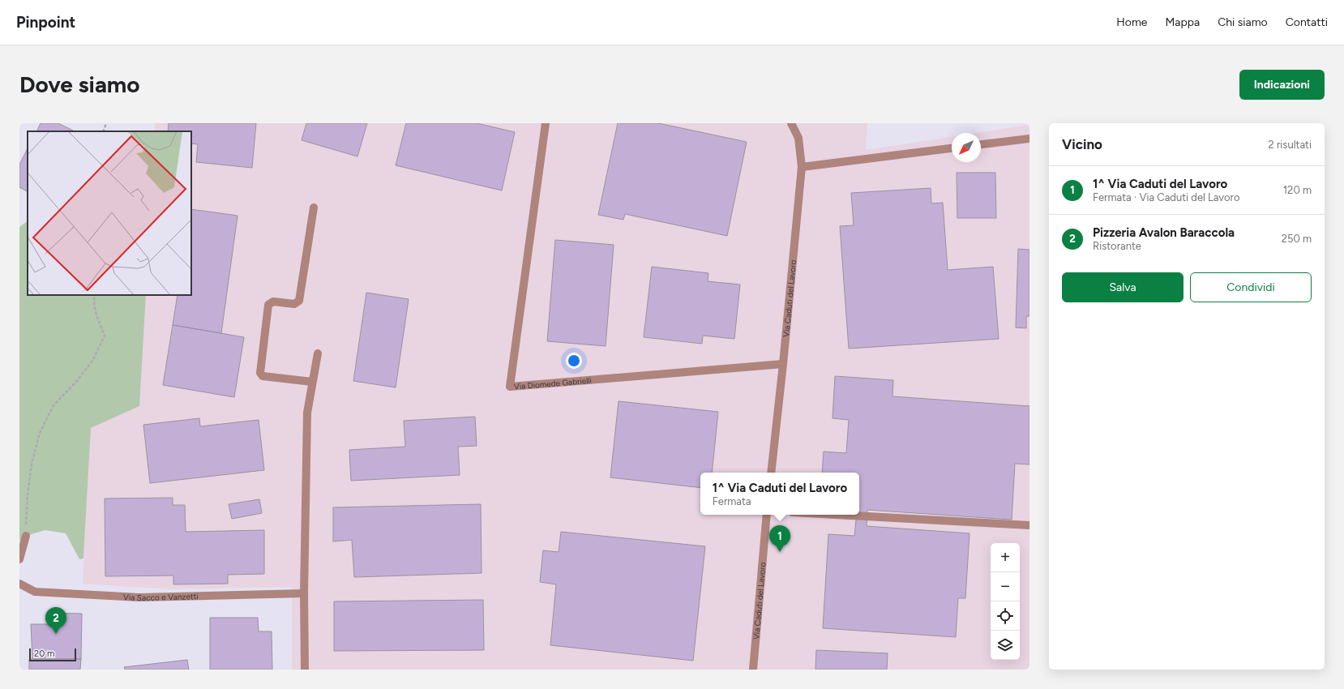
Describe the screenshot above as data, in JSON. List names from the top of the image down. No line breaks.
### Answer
{"streets":{"street":["Via Caduti del Lavoro","Via Diomede Gabrielli","Via Sacco e Vanzetti"]},"crossings":[["Via Caduti del Lavoro","Via Diomede Gabrielli"]],"scale_bar":"20 m","north":"bottom left","page":{"header":"Pinpoint","nav":["Home","Mappa","Chi siamo","Contatti"],"buttons":["Indicazioni",["Salva","Condividi"]],"title":"Dove siamo","heading":["Vicino","2 risultati"],"list":[{"mark":"1","name":"1^ Via Caduti del Lavoro","note":"Fermata · Via Caduti del Lavoro","value":"120 m"},{"mark":"2","name":"Pizzeria Avalon Baraccola","note":"Ristorante","value":"250 m"}],"popup":["1^ Via Caduti del Lavoro","Fermata"],"pins":["1","2"],"map_buttons":["+","−"],"scale":"20 m"}}
